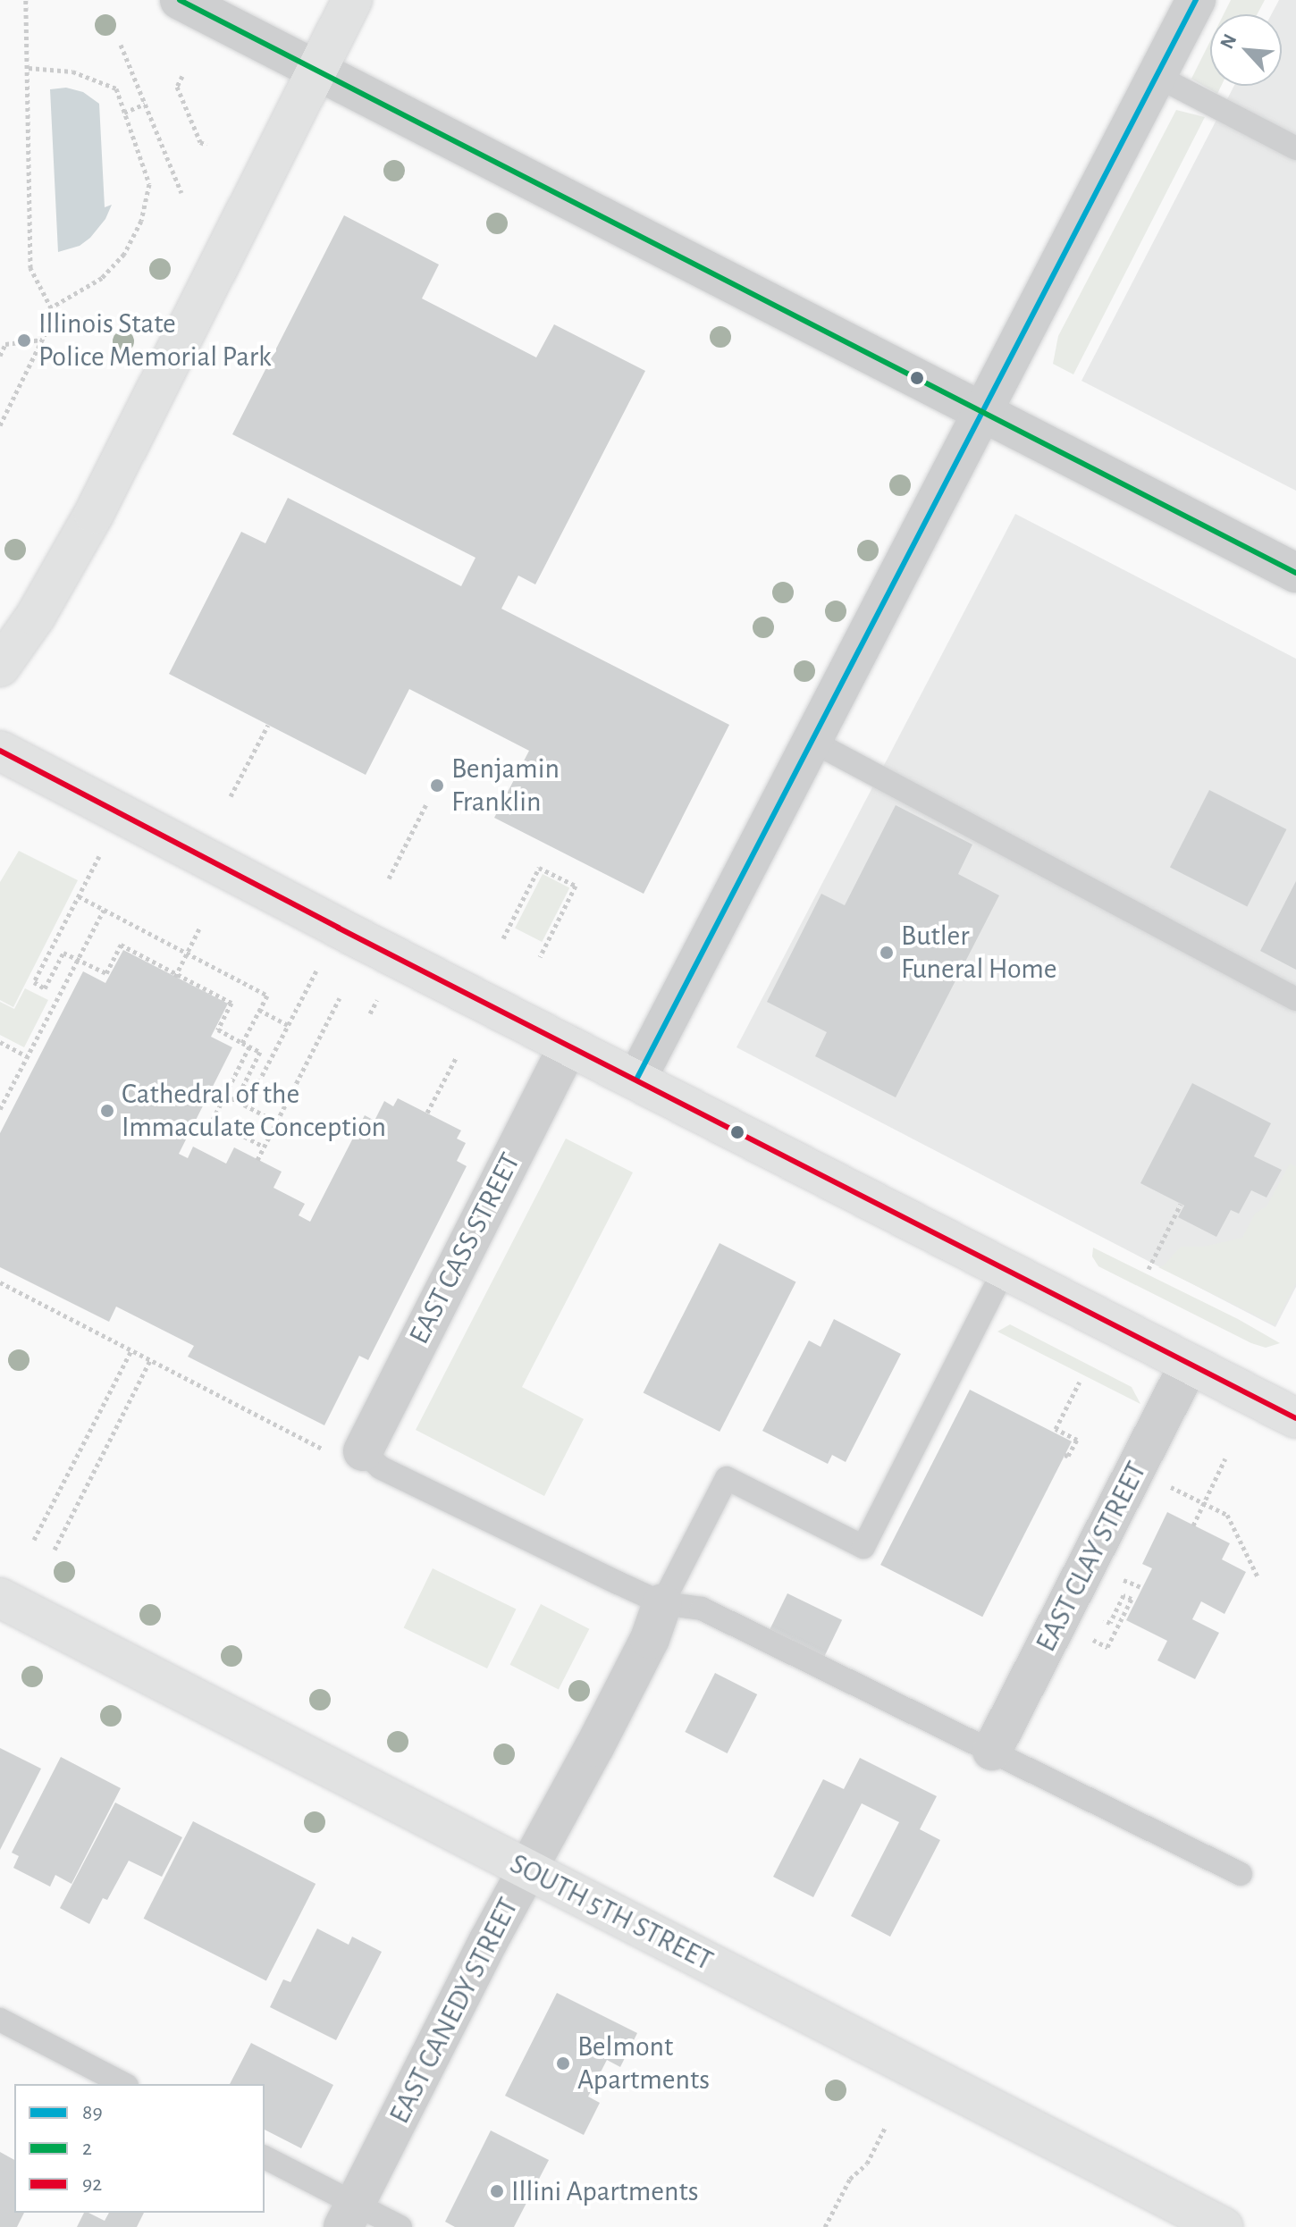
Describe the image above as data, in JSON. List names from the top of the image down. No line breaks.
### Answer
{"streets":{"main road":["SOUTH 5TH STREET"],"street":["EAST CASS STREET","EAST CLAY STREET","EAST CANEDY STREET"]},"crossings":[["SOUTH 5TH STREET","EAST CANEDY STREET"]],"places":["Illinois State Police Memorial Park","Benjamin Franklin","Butler Funeral Home","Cathedral of the Immaculate Conception","Belmont Apartments","Illini Apartments"],"lines":["transit line 89","transit line 2","transit line 92"],"legend":["89","2","92"],"north":"top left"}
